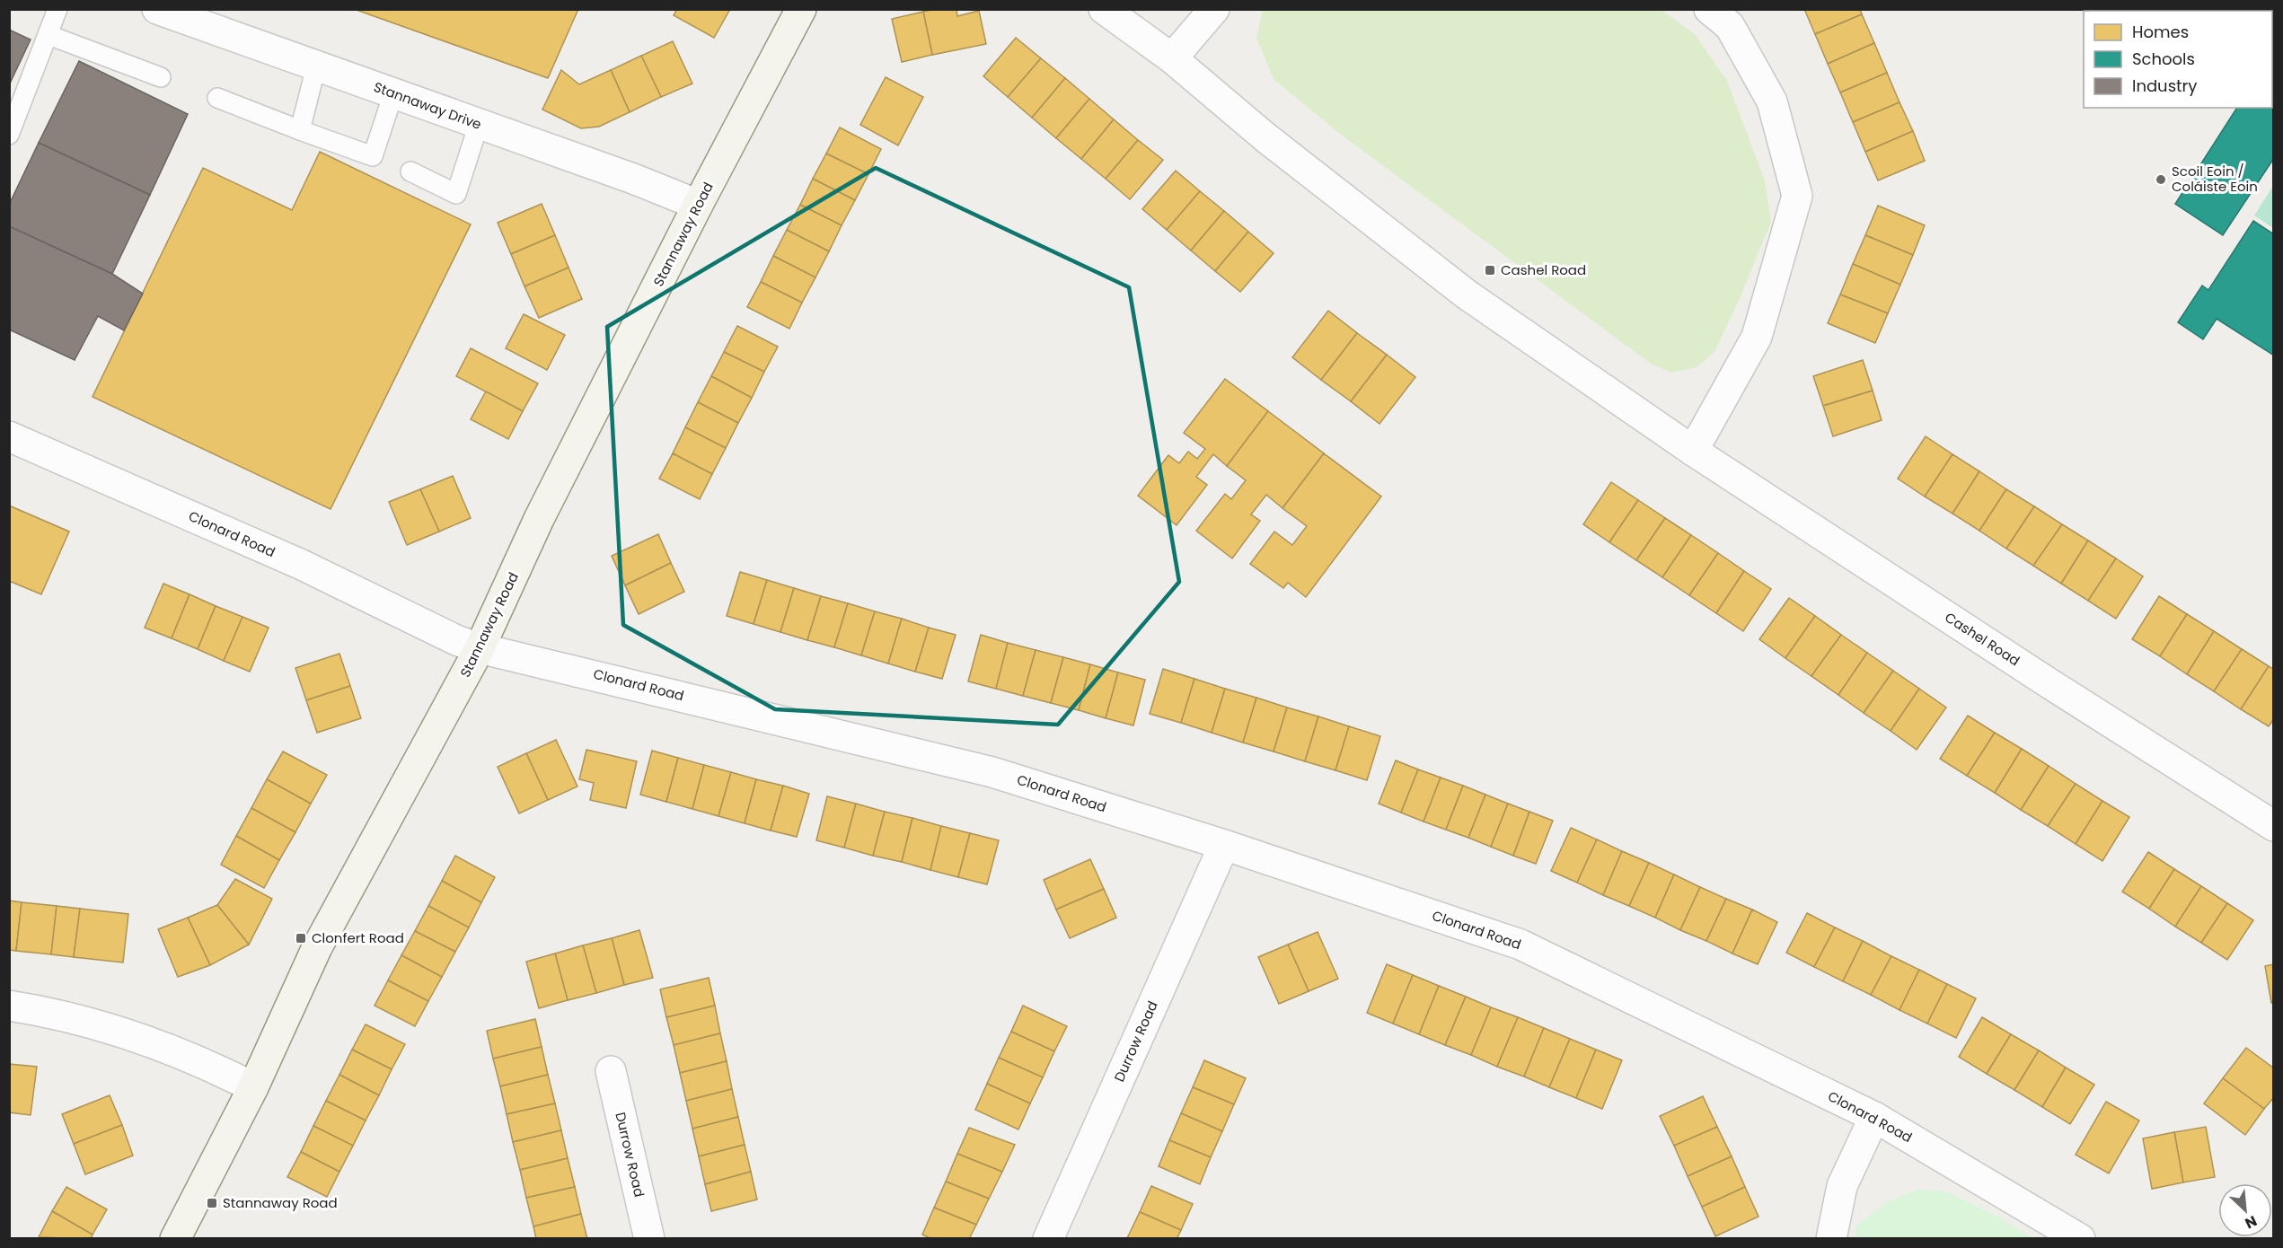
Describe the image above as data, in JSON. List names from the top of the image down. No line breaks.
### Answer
{"streets":{"street":["Stannaway Drive","Stannaway Road","Clonard Road","Cashel Road","Durrow Road"]},"crossings":[["Stannaway Drive","Stannaway Road"],["Stannaway Road","Clonard Road"],["Clonard Road","Durrow Road"]],"places":{"other":["Scoil Eoin / Coláiste Eoin"],"transit":["Cashel Road","Clonfert Road","Stannaway Road"]},"legend":["Homes","Schools","Industry"],"north":"bottom right"}
